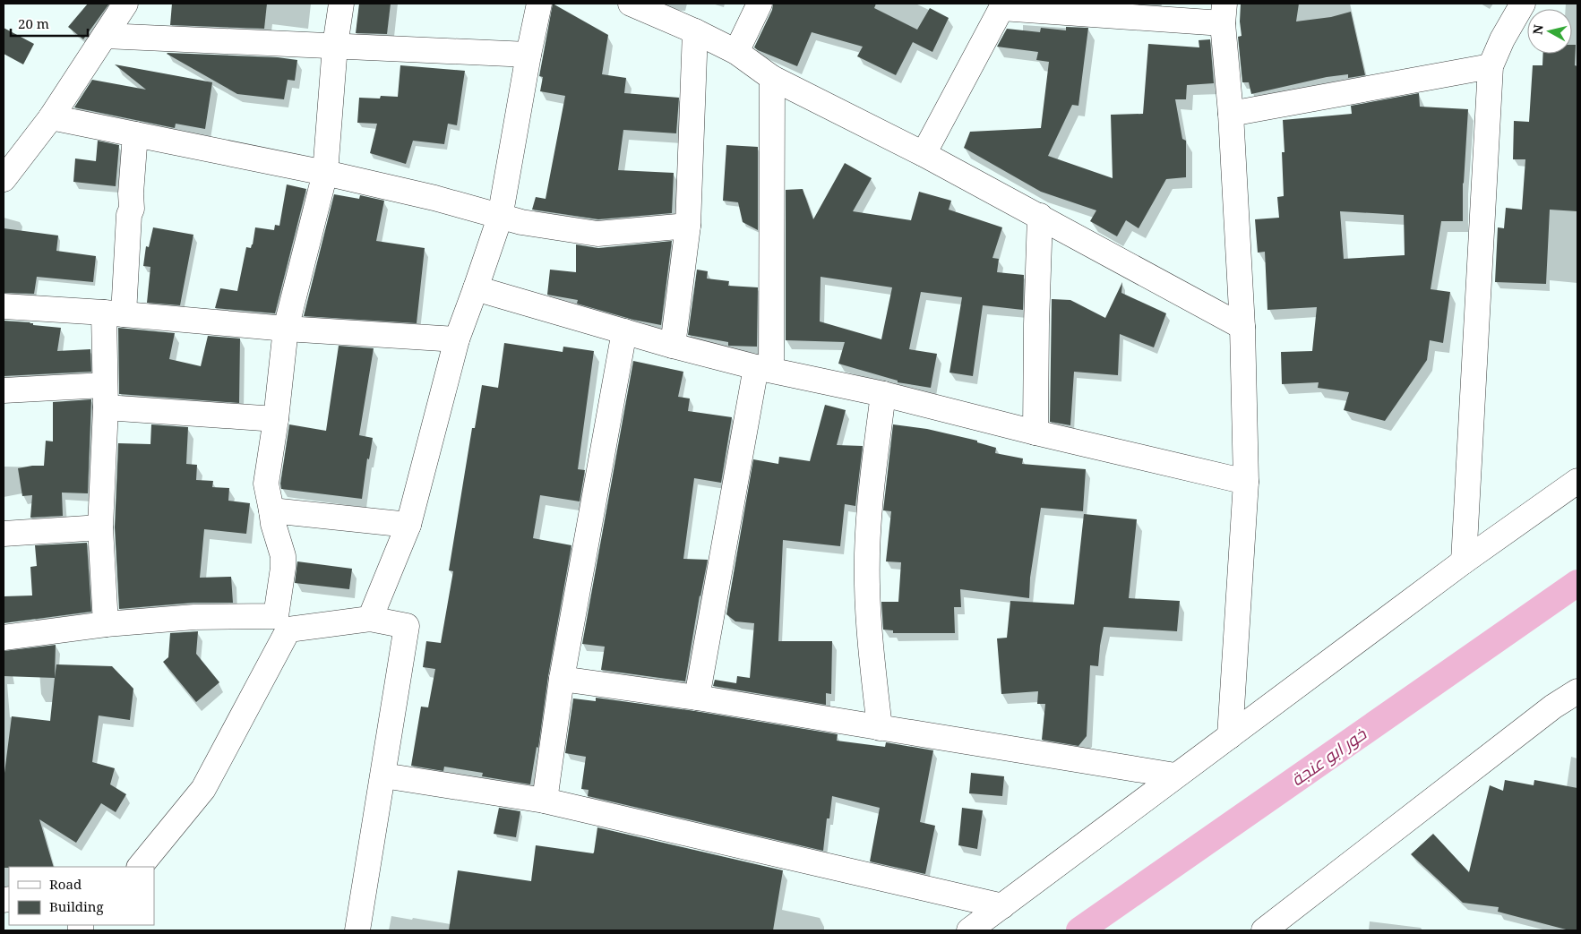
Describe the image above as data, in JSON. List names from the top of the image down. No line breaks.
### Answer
{"water":["خور ابو عنجة"],"legend":["Road","Building"],"scale_bar":"20 m","north":"left"}
